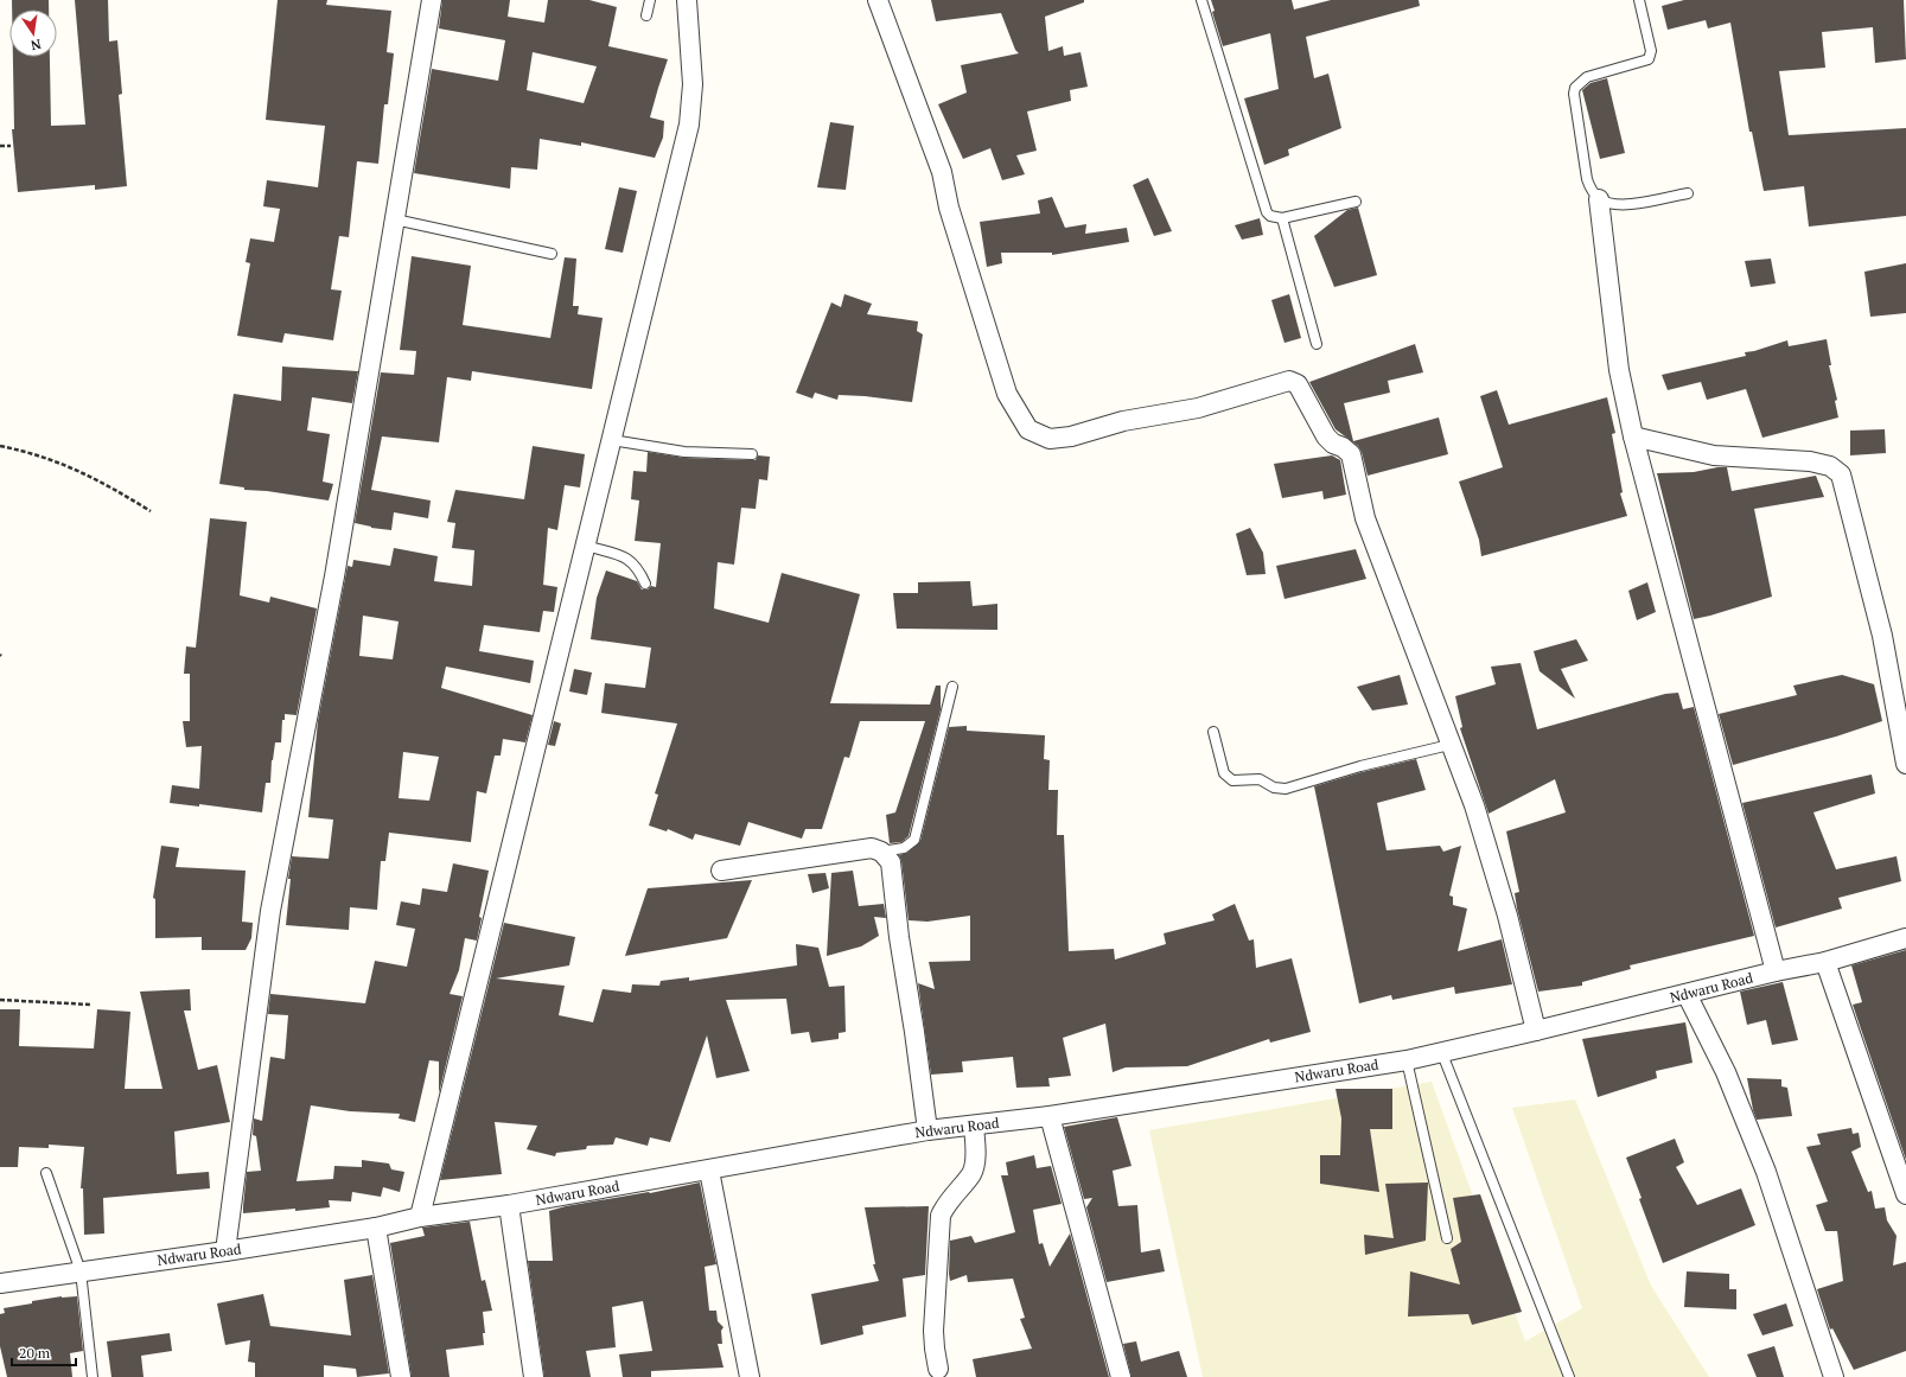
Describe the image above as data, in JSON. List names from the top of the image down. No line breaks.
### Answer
{"streets":{"street":["Ndwaru Road"]},"scale_bar":"20 m","north":"bottom"}
